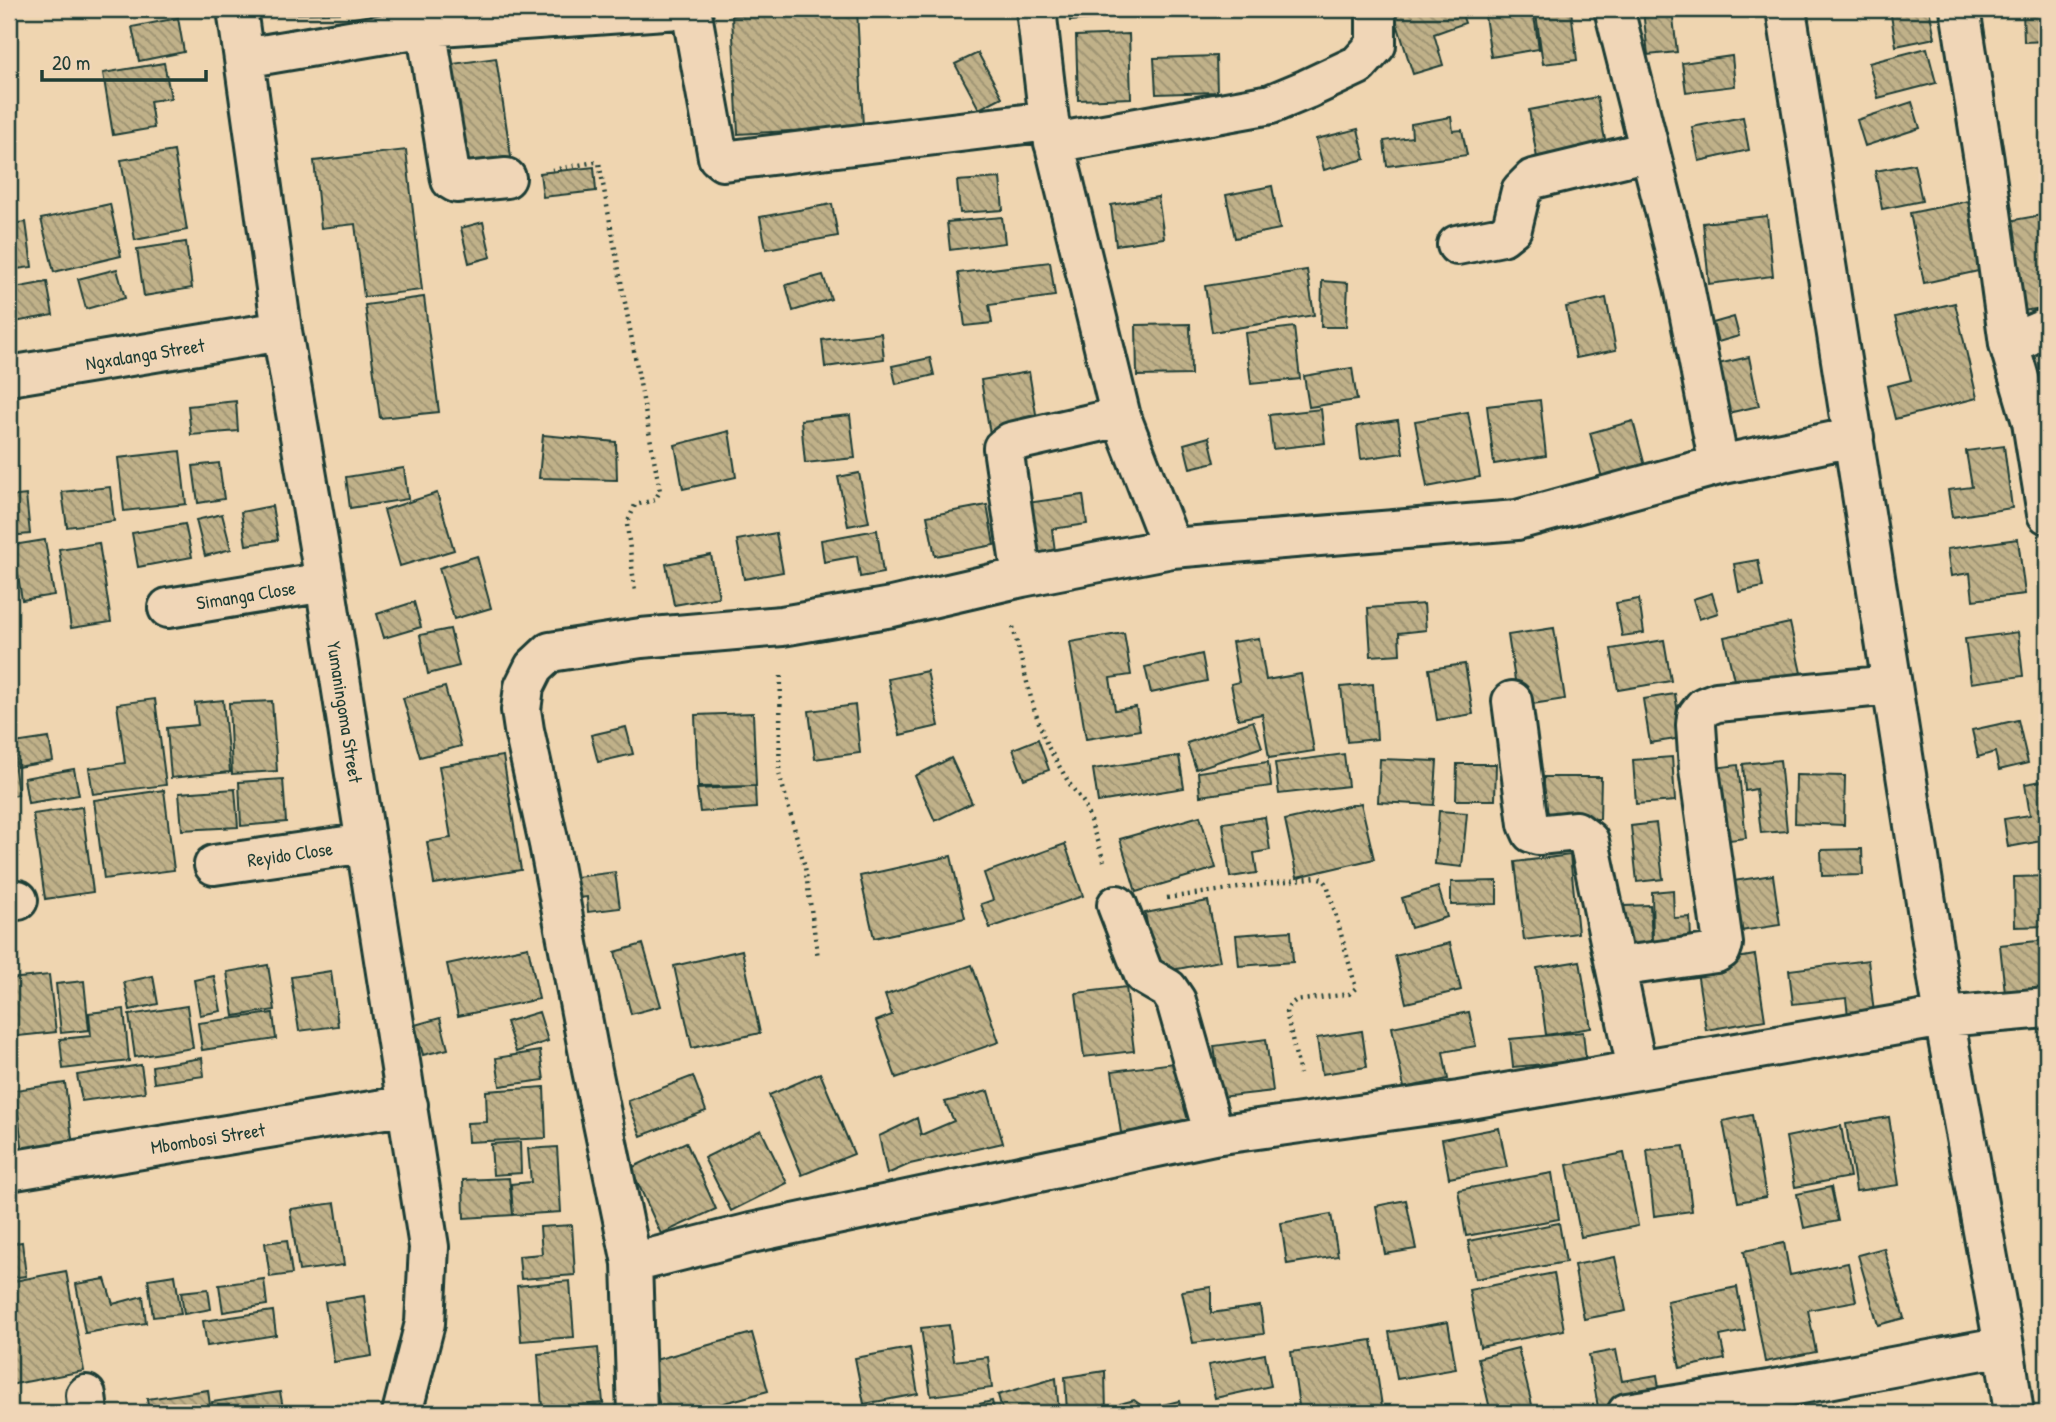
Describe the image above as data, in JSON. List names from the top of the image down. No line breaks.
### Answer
{"streets":{"street":["Ngxalanga Street","Simanga Close","Yumaningoma Street","Reyido Close","Mbombosi Street"]},"crossings":[["Ngxalanga Street","Yumaningoma Street"],["Simanga Close","Yumaningoma Street"],["Yumaningoma Street","Reyido Close"],["Yumaningoma Street","Mbombosi Street"]],"scale_bar":"20 m"}
